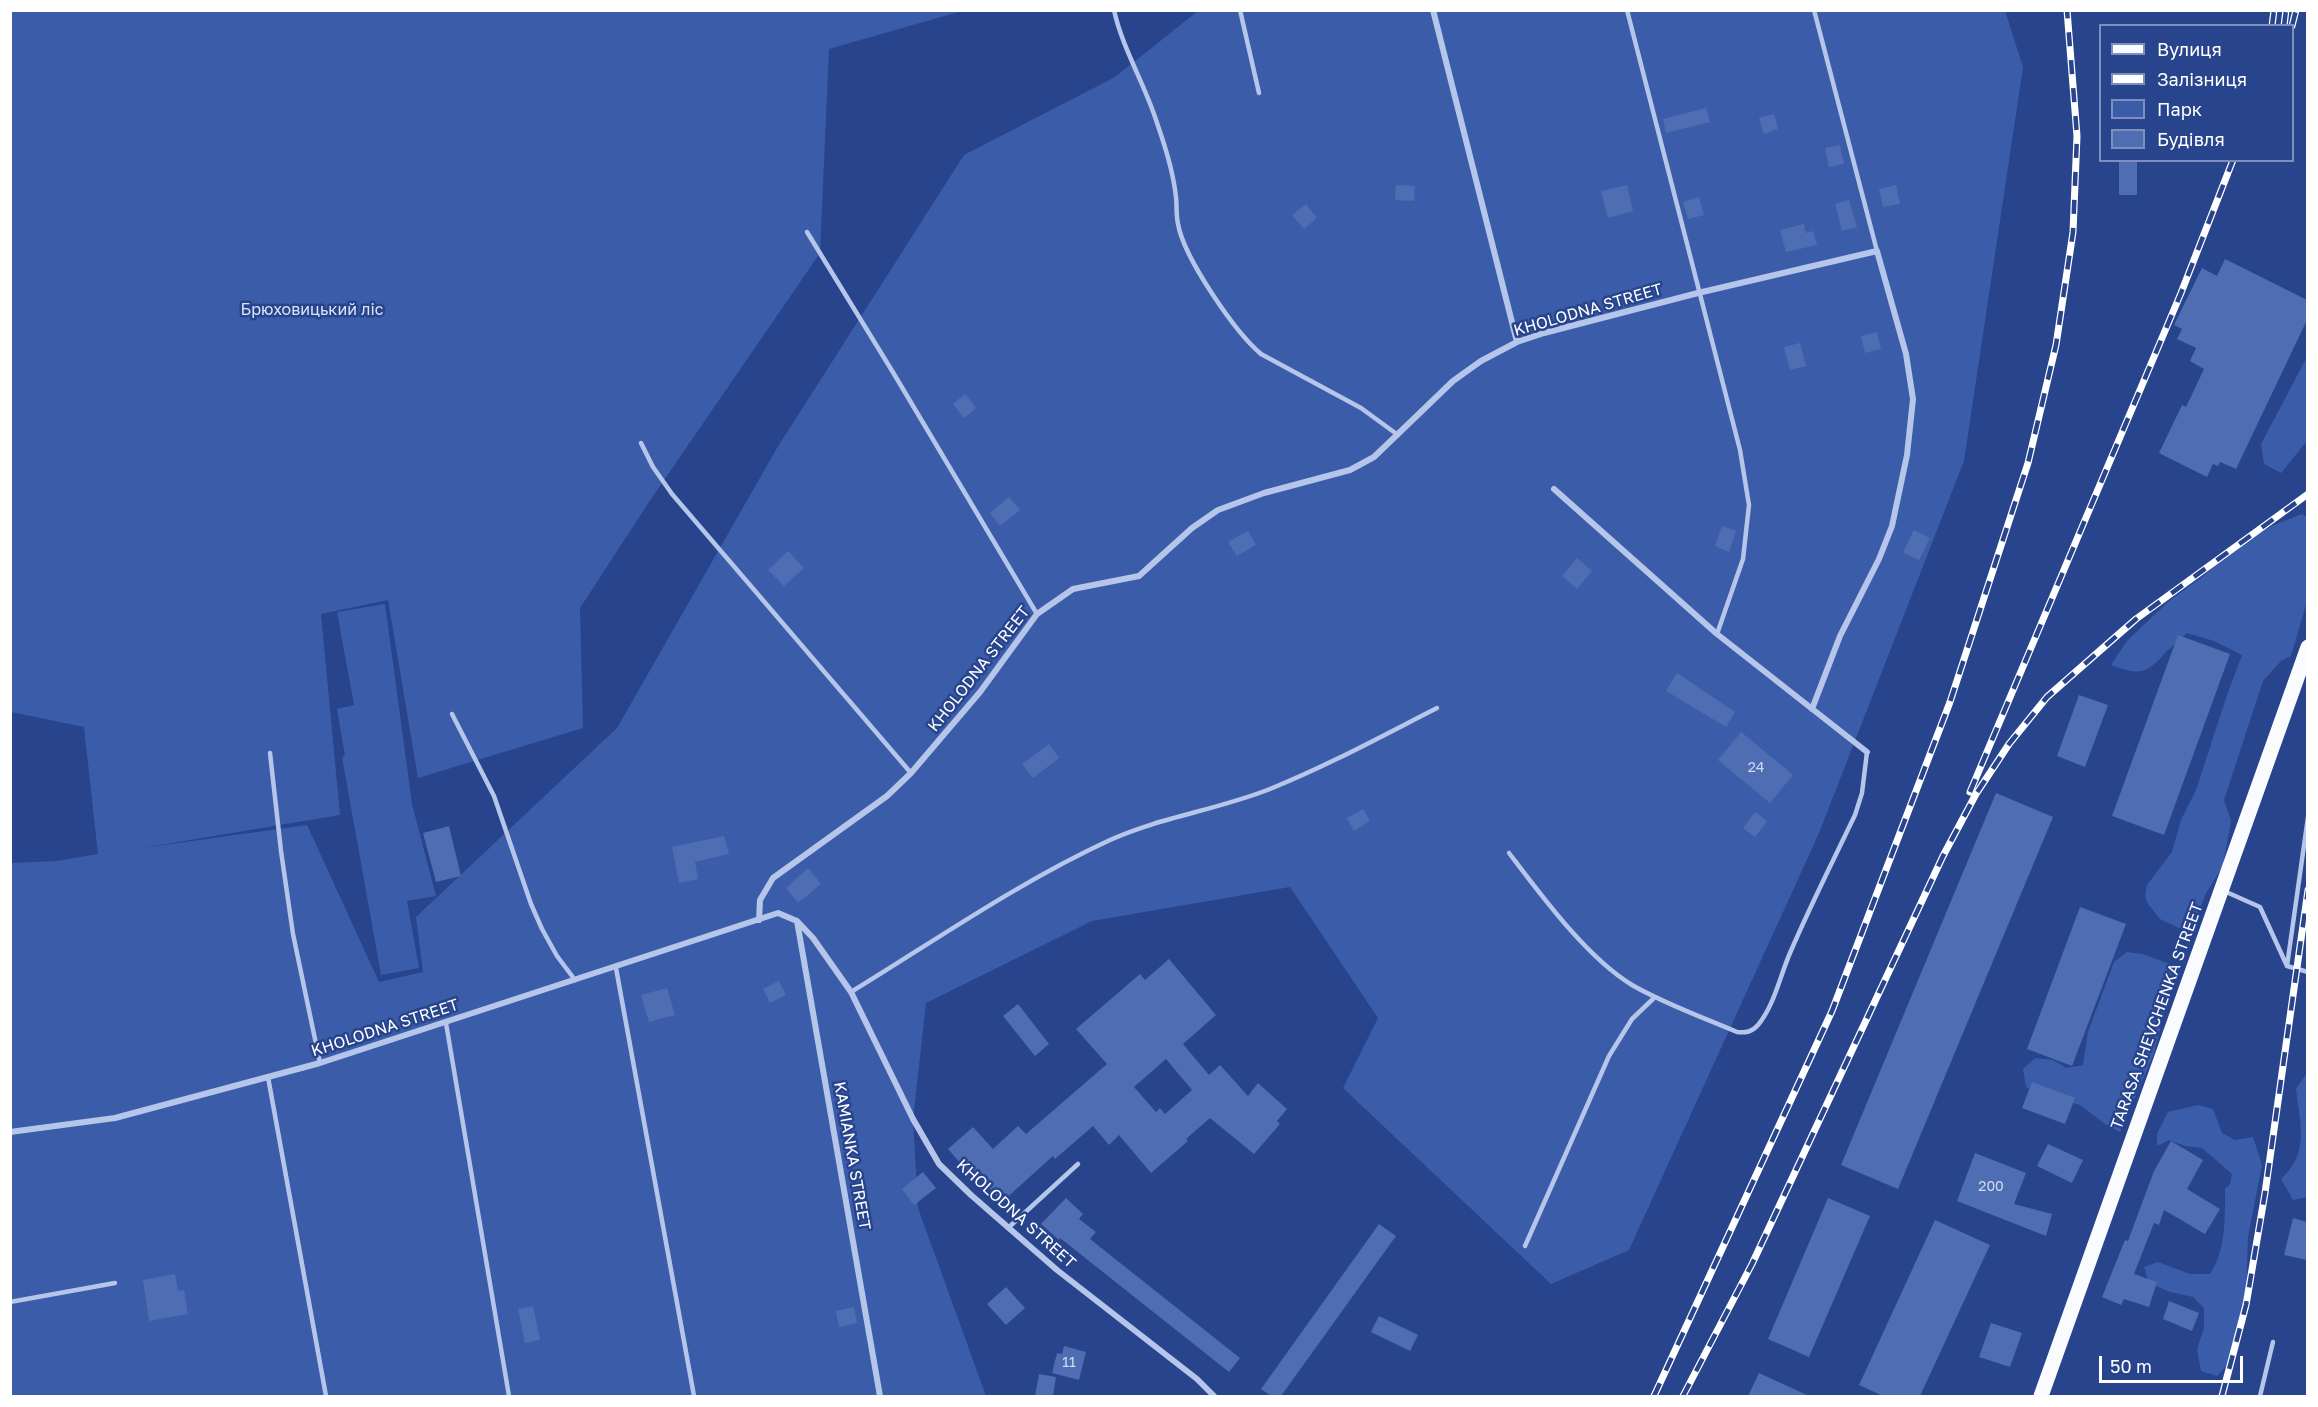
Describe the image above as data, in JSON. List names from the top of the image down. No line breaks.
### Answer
{"streets":{"main road":["TARASA SHEVCHENKA STREET"],"street":["KHOLODNA STREET","KAMIANKA STREET"]},"crossings":[["KHOLODNA STREET","KAMIANKA STREET"]],"parks":["Брюховицький ліс"],"house_numbers":["24","200","11"],"legend":["Вулиця","Залізниця","Парк","Будівля"],"scale_bar":"50 m"}
